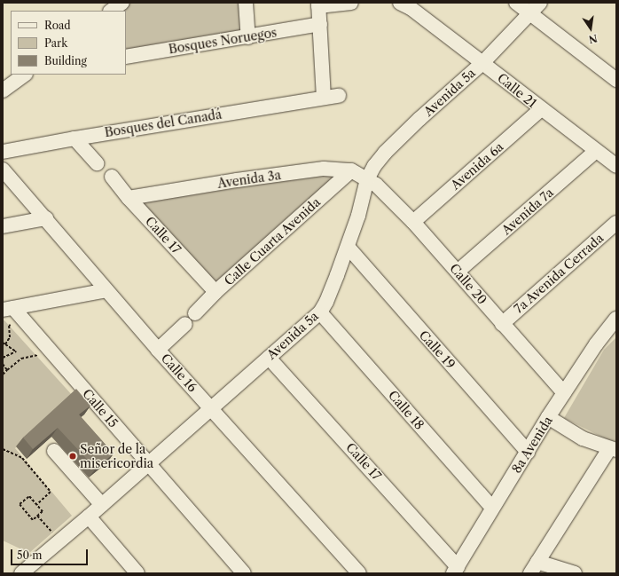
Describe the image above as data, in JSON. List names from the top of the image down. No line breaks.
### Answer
{"streets":{"street":["Bosques Noruegos","Calle 21","Avenida 5a","Bosques del Canadá","Avenida 6a","Avenida 3a","Avenida 7a","Calle 17","Calle Cuarta Avenida","7a Avenida Cerrada","Calle 20","Calle 19","Calle 16","Calle 15","Calle 18","8a Avenida"]},"crossings":[["Calle 21","Avenida 5a"],["Calle 21","Avenida 6a"],["Calle 21","Avenida 7a"],["Avenida 5a","Avenida 3a"],["Avenida 5a","Calle 17"],["Avenida 5a","Calle 20"],["Avenida 5a","Calle 19"],["Avenida 5a","Calle 16"],["Avenida 5a","Calle 15"],["Avenida 5a","Calle 18"],["Avenida 6a","Calle 20"],["Avenida 3a","Calle 17"],["Avenida 3a","Calle Cuarta Avenida"],["Avenida 3a","Calle 20"],["Avenida 7a","Calle 20"],["Calle 17","Calle Cuarta Avenida"],["Calle 17","8a Avenida"],["7a Avenida Cerrada","Calle 20"],["Calle 20","8a Avenida"],["Calle 19","8a Avenida"],["Calle 18","8a Avenida"]],"places":["Señor de la misericordia"],"legend":["Road","Park","Building"],"scale_bar":"50 m","north":"bottom"}
